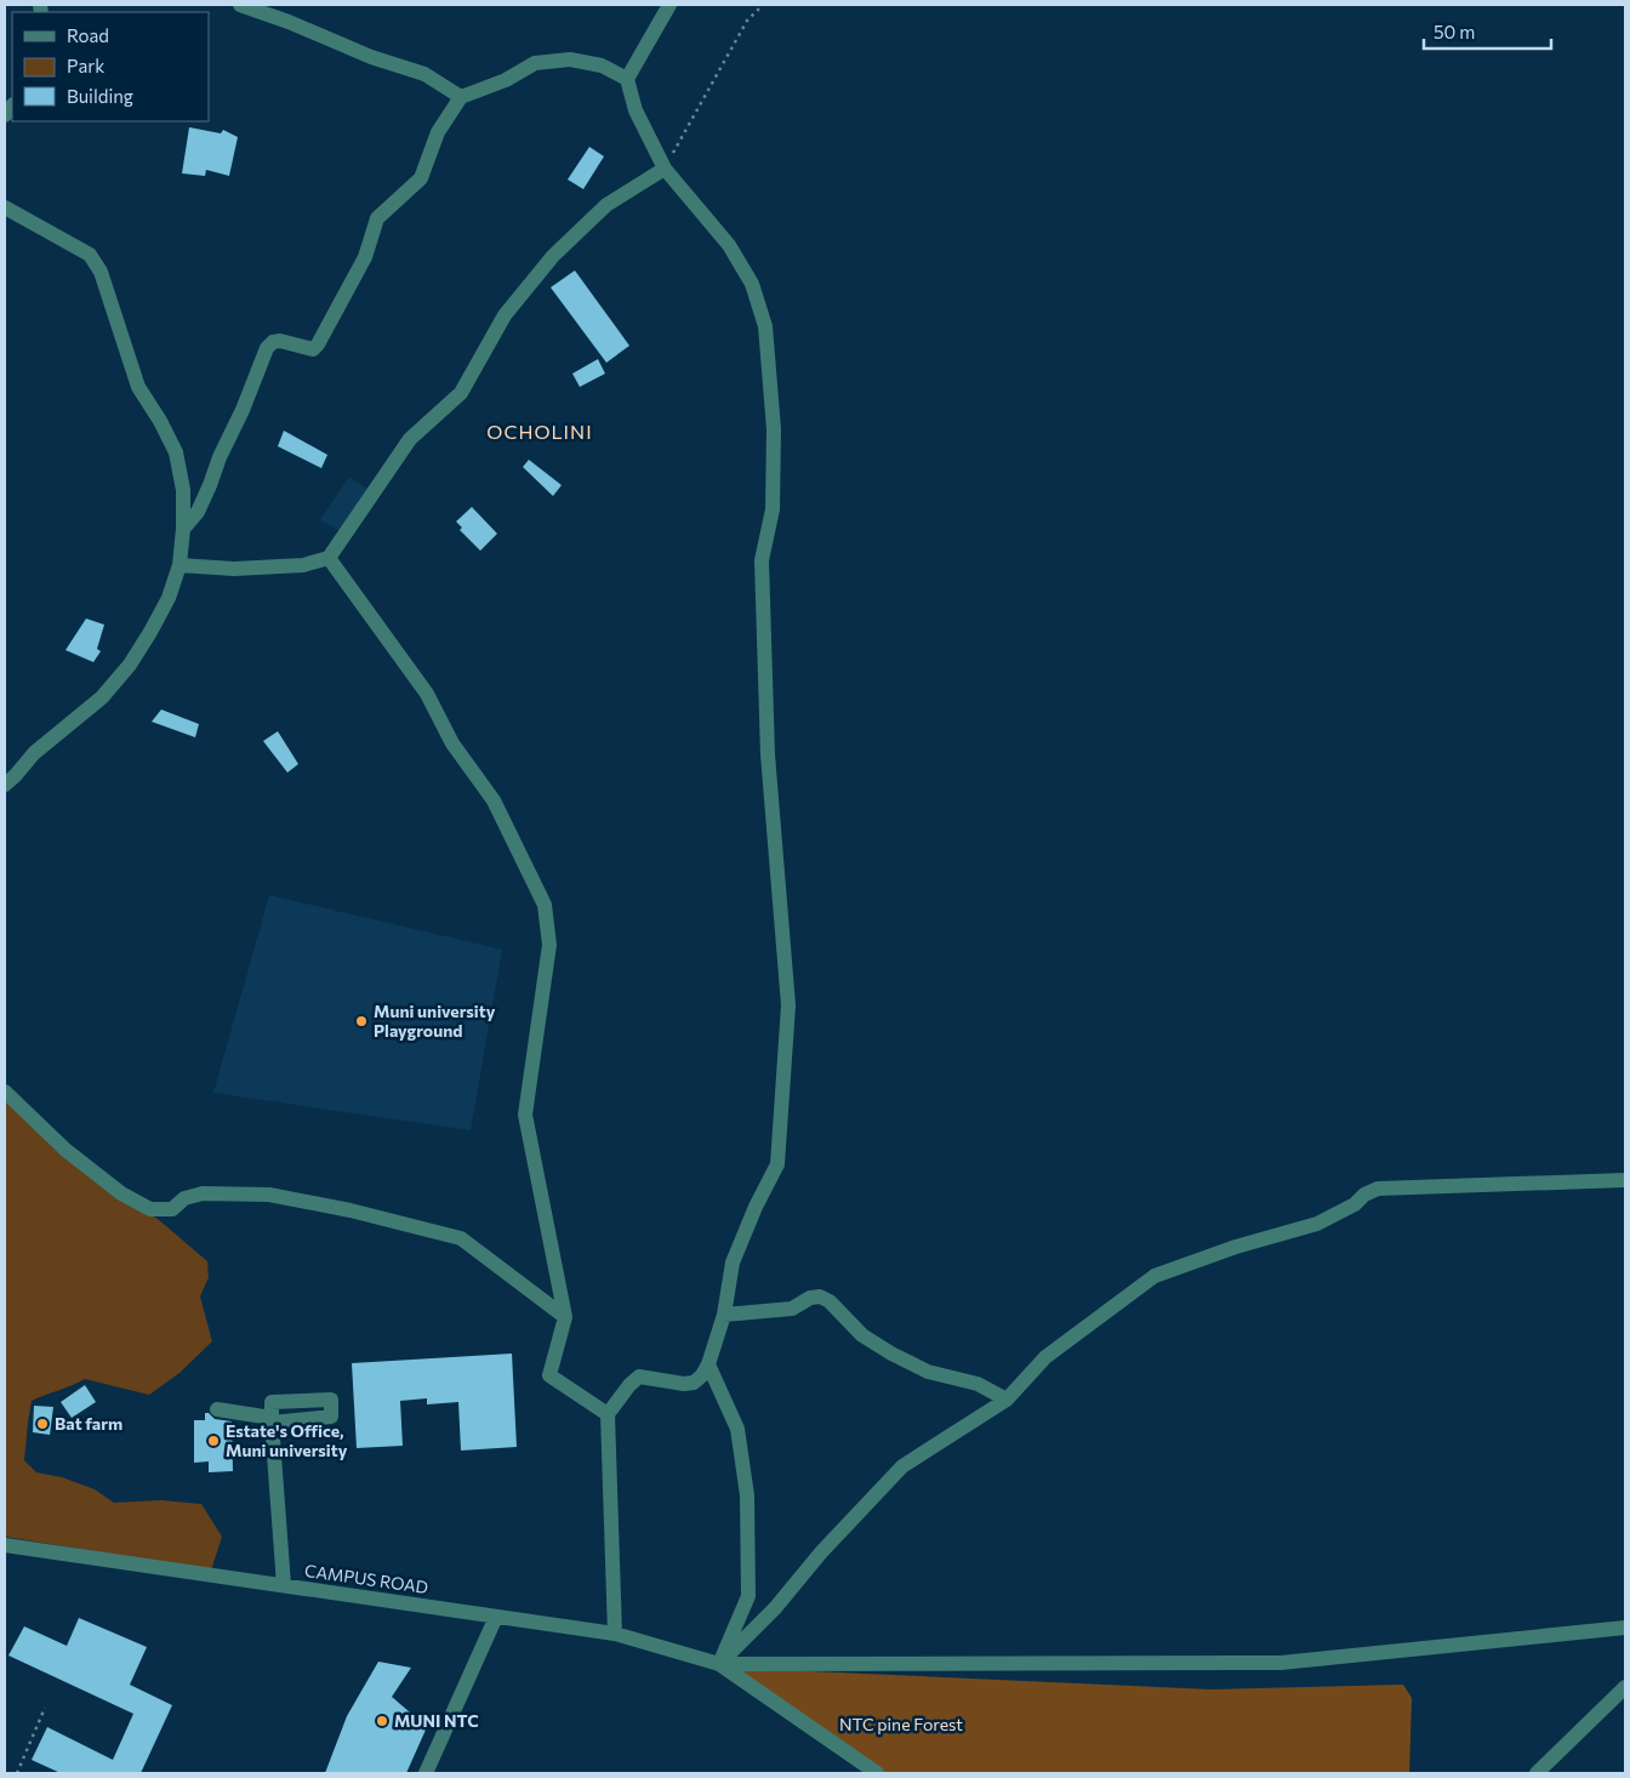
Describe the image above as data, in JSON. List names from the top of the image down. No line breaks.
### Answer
{"streets":{"street":["CAMPUS ROAD"]},"districts":["OCHOLINI"],"parks":["NTC pine Forest"],"places":["Muni university Playground","Bat farm","Estate's Office, Muni university","MUNI NTC"],"legend":["Road","Park","Building"],"scale_bar":"50 m"}
